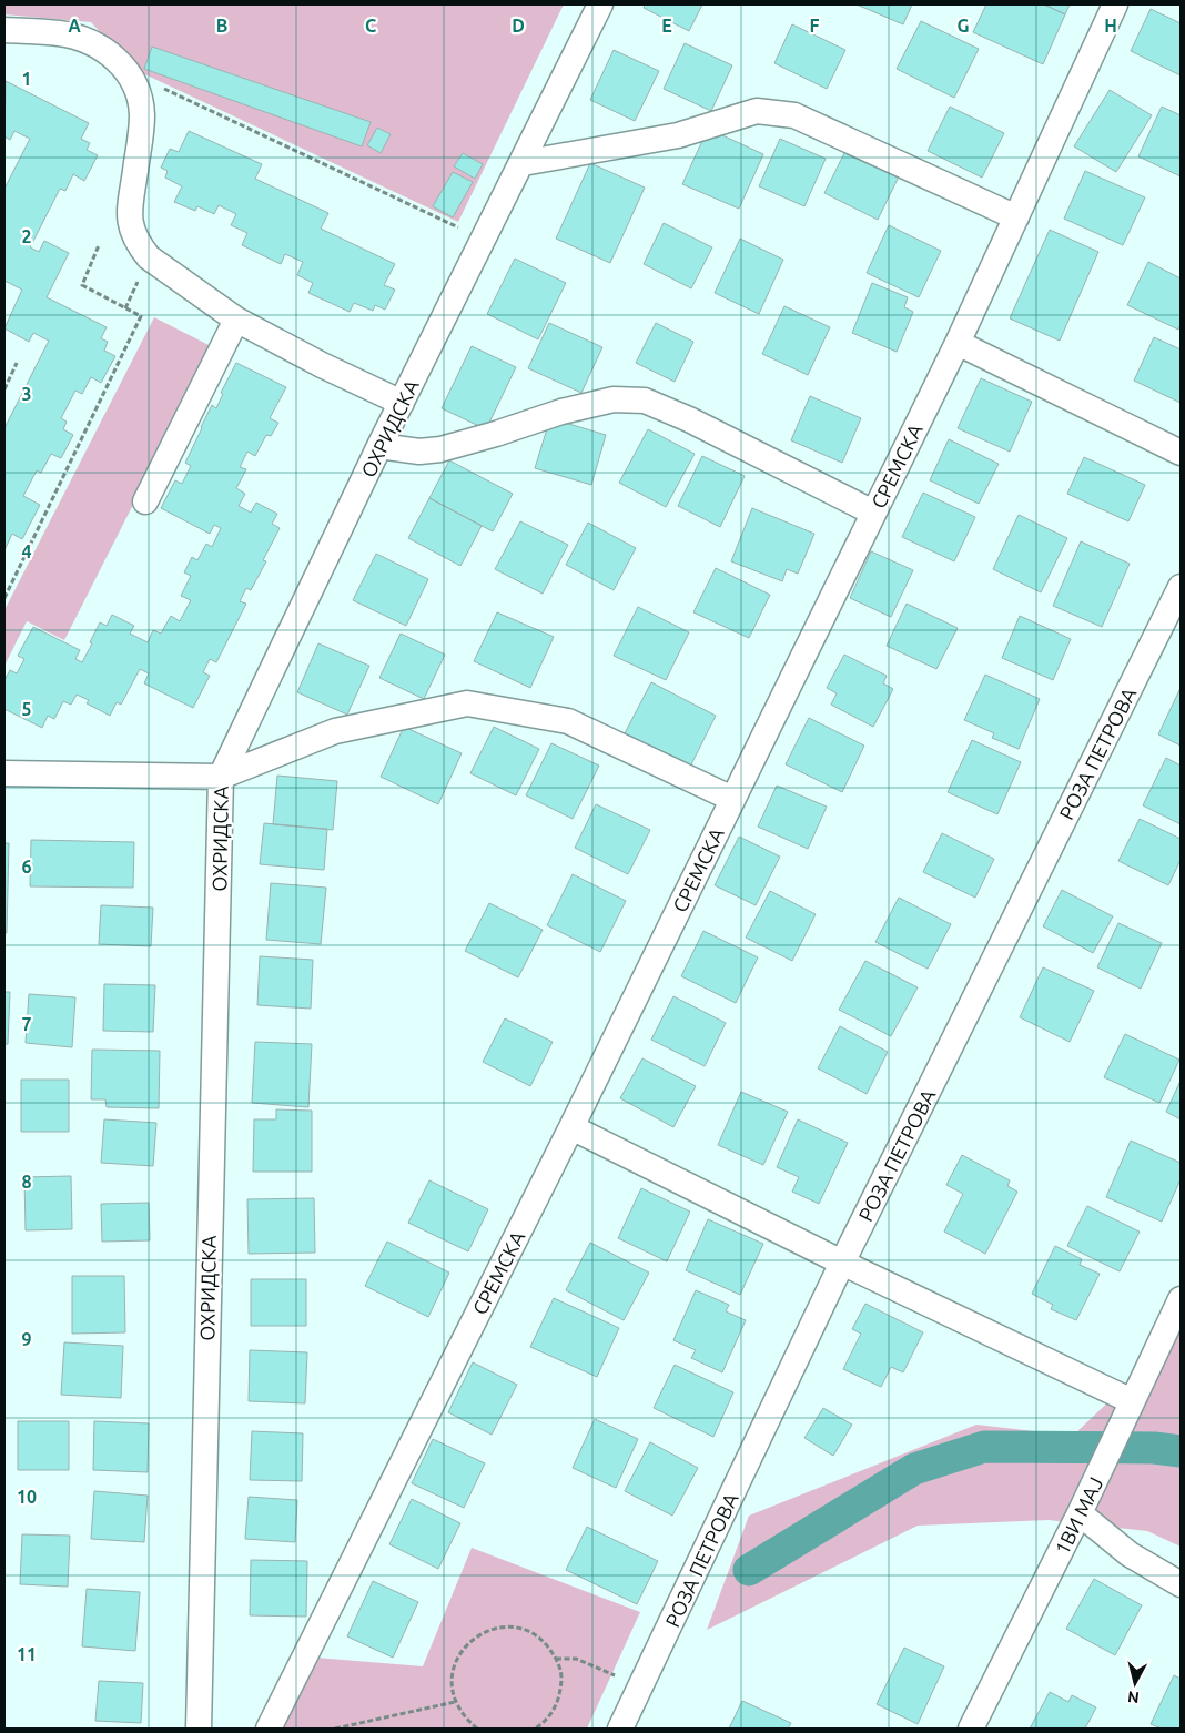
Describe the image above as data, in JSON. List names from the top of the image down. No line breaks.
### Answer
{"streets":{"street":["ОХРИДСКА","СРЕМСКА","РОЗА ПЕТРОВА","1ВИ МАЈ"]},"north":"bottom","grid":{"columns":["A","B","C","D","E","F","G","H"],"rows":["1","2","3","4","5","6","7","8","9","10","11"]}}
